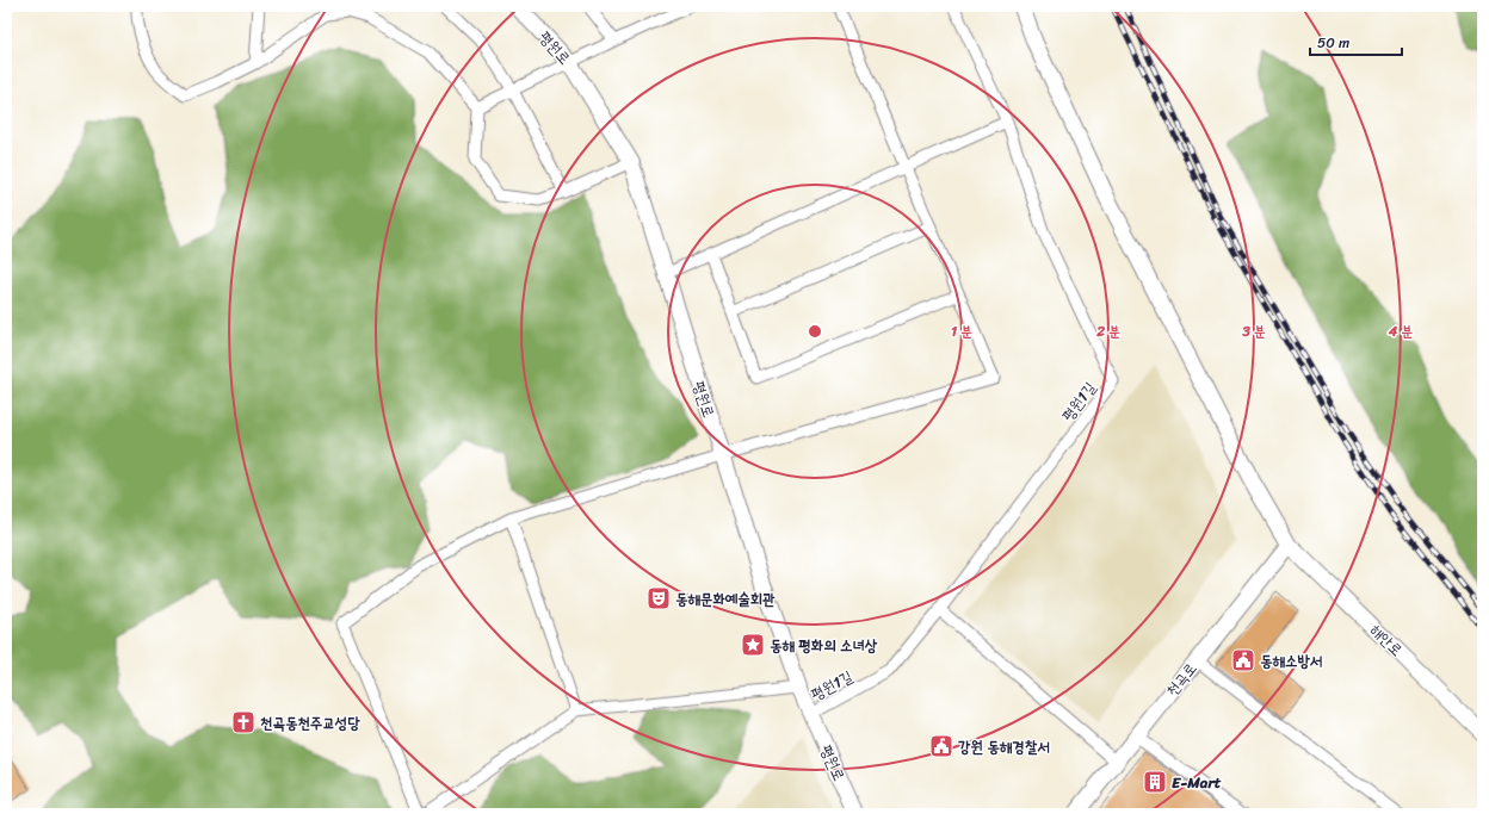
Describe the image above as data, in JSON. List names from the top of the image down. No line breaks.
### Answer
{"streets":{"street":["평원로","평원1길","해안로","천곡로"]},"crossings":[["평원로","평원1길"],["해안로","천곡로"]],"places":{"theatre":["동해문화예술회관"],"place":["동해 평화의 소녀상"],"public building":["동해소방서","강원 동해경찰서"],"church":["천곡동천주교성당"],"building":["E-Mart"]},"scale_bar":"50 m","rings":["1 분","2 분","3 분","4 분"]}
